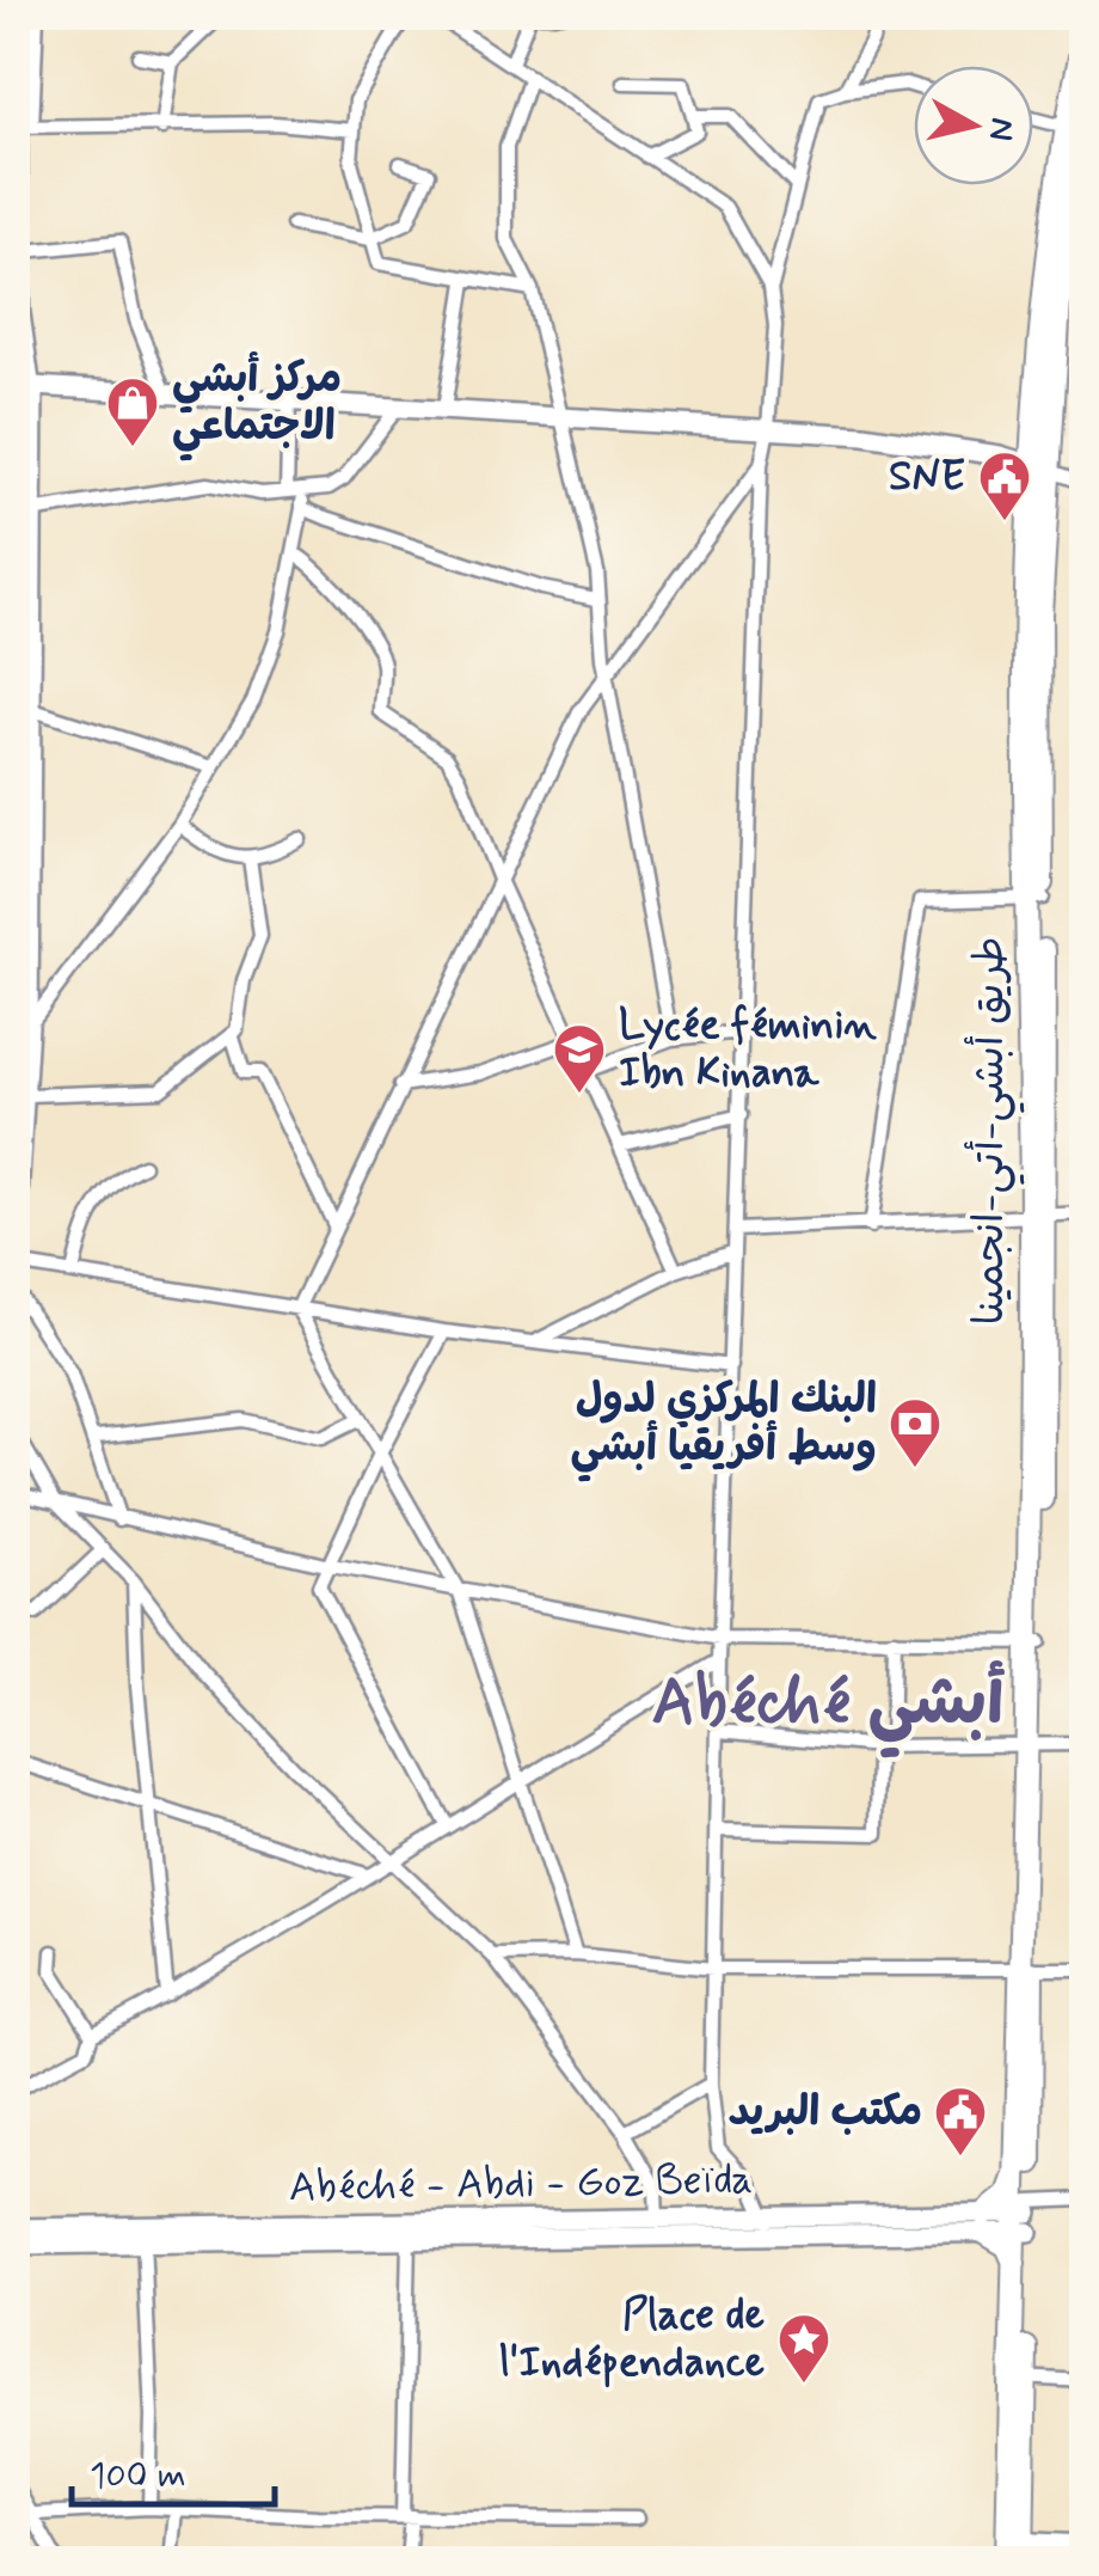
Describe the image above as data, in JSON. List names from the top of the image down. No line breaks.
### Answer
{"streets":{"street":["Abéché - Abdi - Goz Beïda"]},"districts":["Abéché أبشي"],"places":{"shop":["مركز أبشي الاجتماعي"],"public building":["SNE","مكتب البريد"],"school or university":["Lycée féminin Ibn Kinana"],"bank":["البنك المركزي لدول وسط أفريقيا أبشي"],"place":["Place de l'Indépendance"]},"scale_bar":"100 m","north":"right"}
